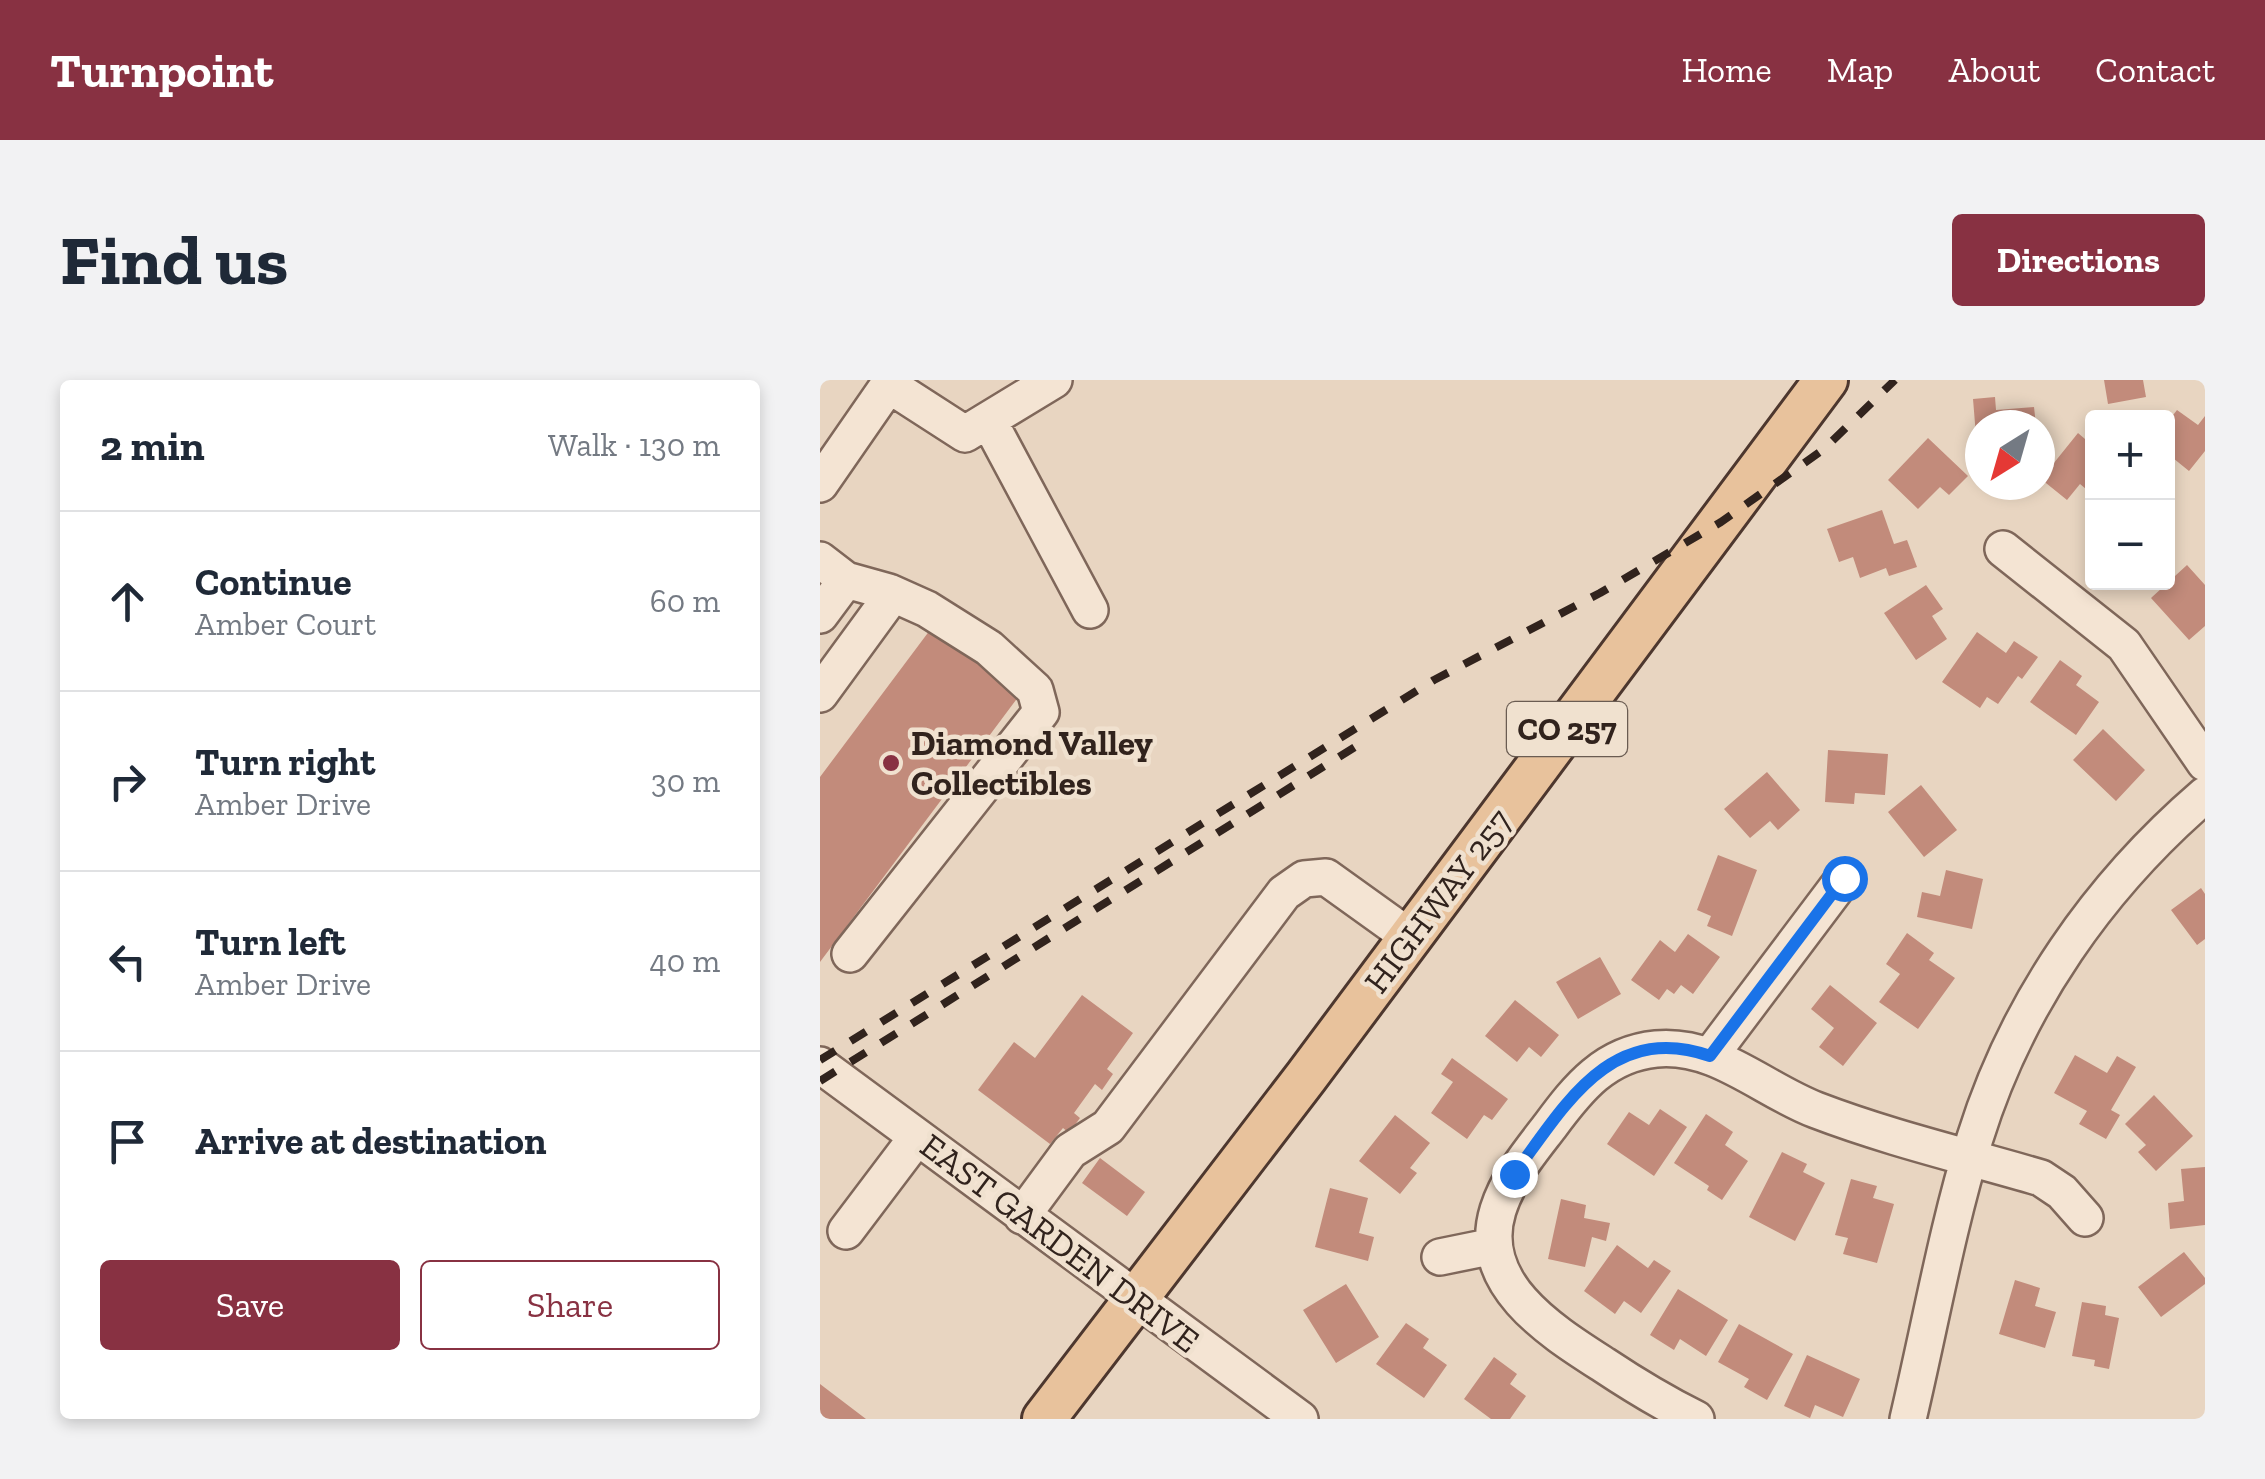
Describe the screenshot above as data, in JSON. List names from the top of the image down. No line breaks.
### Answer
{"streets":{"main road":["CO 257","HIGHWAY 257"],"street":["EAST GARDEN DRIVE"]},"crossings":[["HIGHWAY 257","EAST GARDEN DRIVE"]],"places":["Diamond Valley Collectibles"],"north":"bottom left","page":{"header":"Turnpoint","nav":["Home","Map","About","Contact"],"buttons":["Directions",["Save","Share"]],"title":"Find us","heading":["2 min","Walk · 130 m"],"map_buttons":["+","−"],"list":[["Continue","Amber Court","60 m"],["Turn right","Amber Drive","30 m"],["Turn left","Amber Drive","40 m"],"Arrive at destination"]}}
